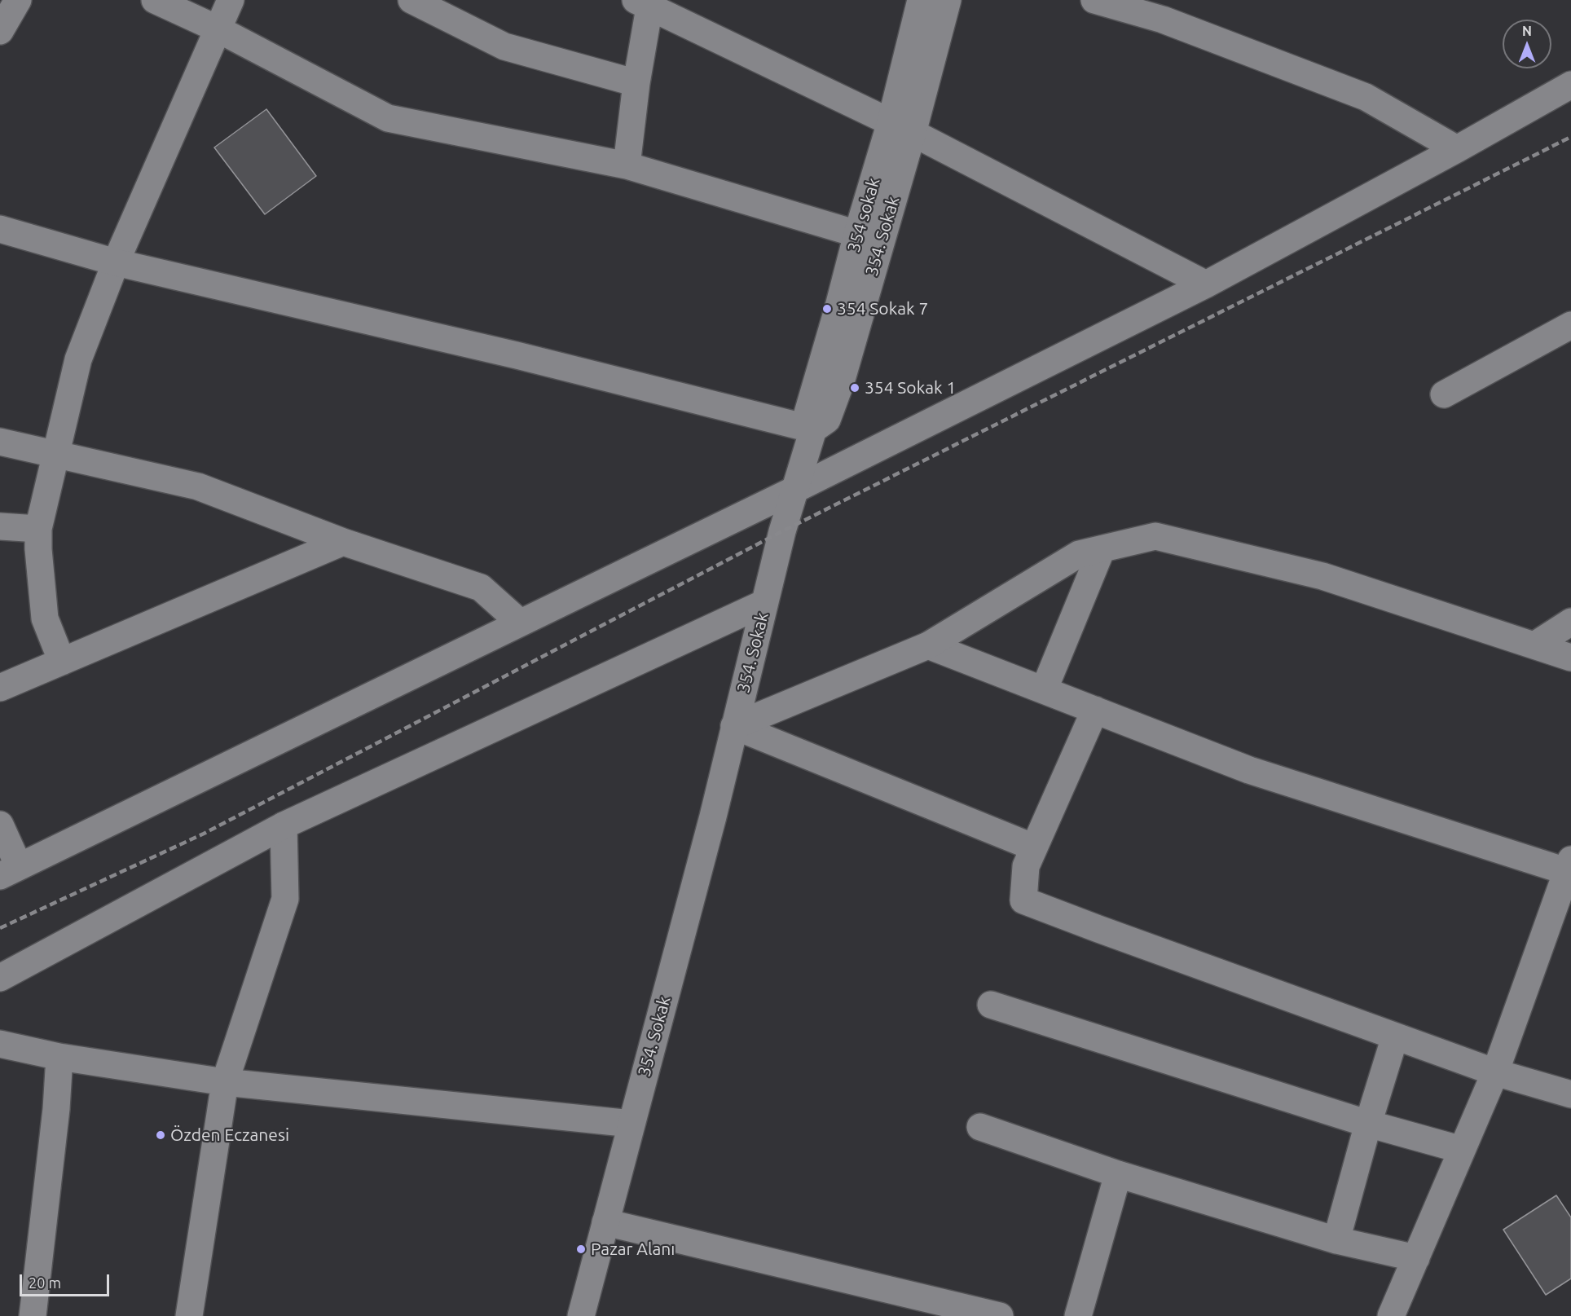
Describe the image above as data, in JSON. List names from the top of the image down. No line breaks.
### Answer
{"streets":{"street":["354 sokak","354. Sokak"]},"crossings":[["354 sokak","354. Sokak"]],"places":["354 Sokak 7","354 Sokak 1","Özden Eczanesi","Pazar Alanı"],"scale_bar":"20 m","north":"top"}
